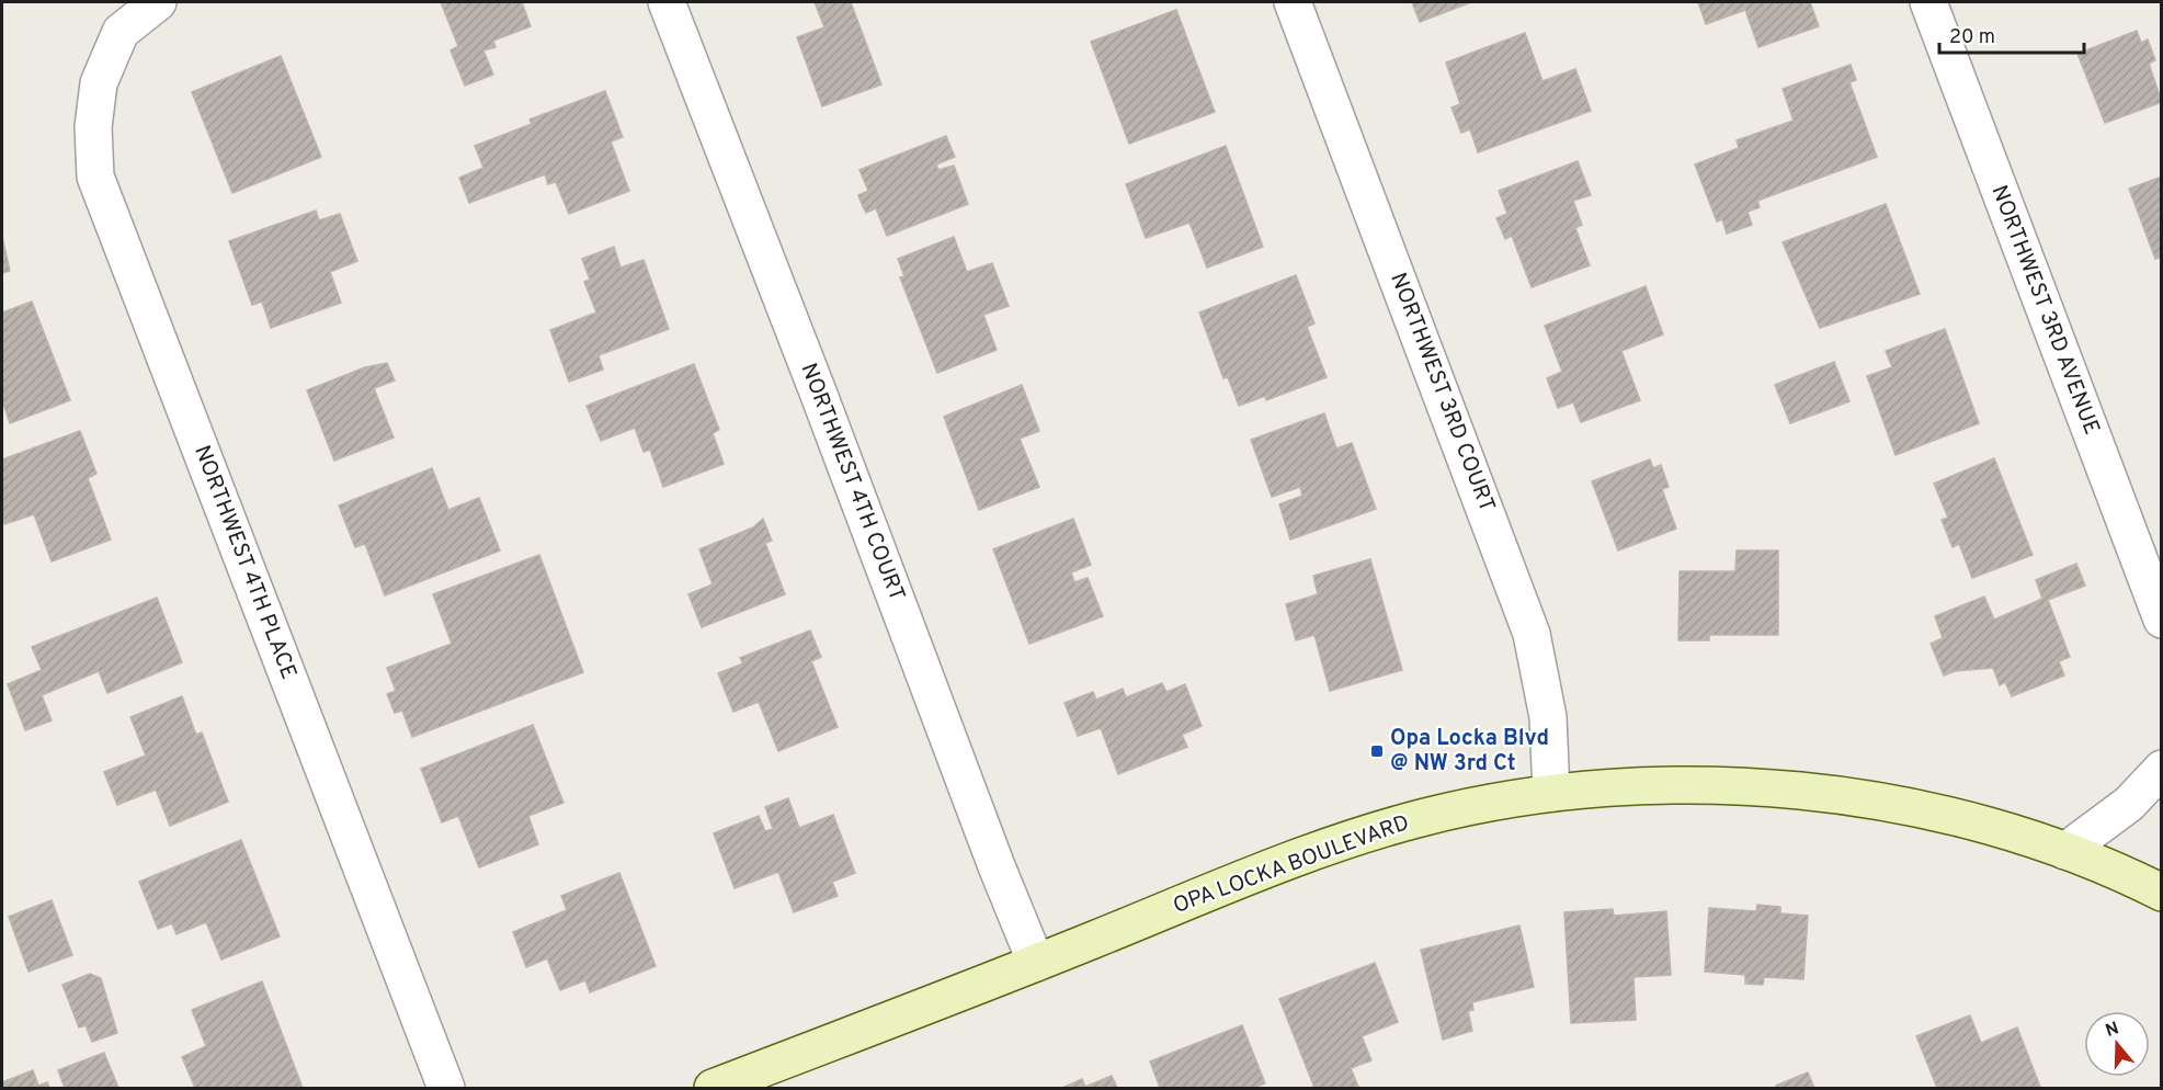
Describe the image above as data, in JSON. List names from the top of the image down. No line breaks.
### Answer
{"streets":{"main road":["OPA LOCKA BOULEVARD"],"street":["NORTHWEST 3RD AVENUE","NORTHWEST 3RD COURT","NORTHWEST 4TH COURT","NORTHWEST 4TH PLACE"]},"crossings":[["NORTHWEST 3RD COURT","OPA LOCKA BOULEVARD"],["NORTHWEST 4TH COURT","OPA LOCKA BOULEVARD"]],"places":{"transit":["Opa Locka Blvd @ NW 3rd Ct"]},"scale_bar":"20 m","north":"top"}
